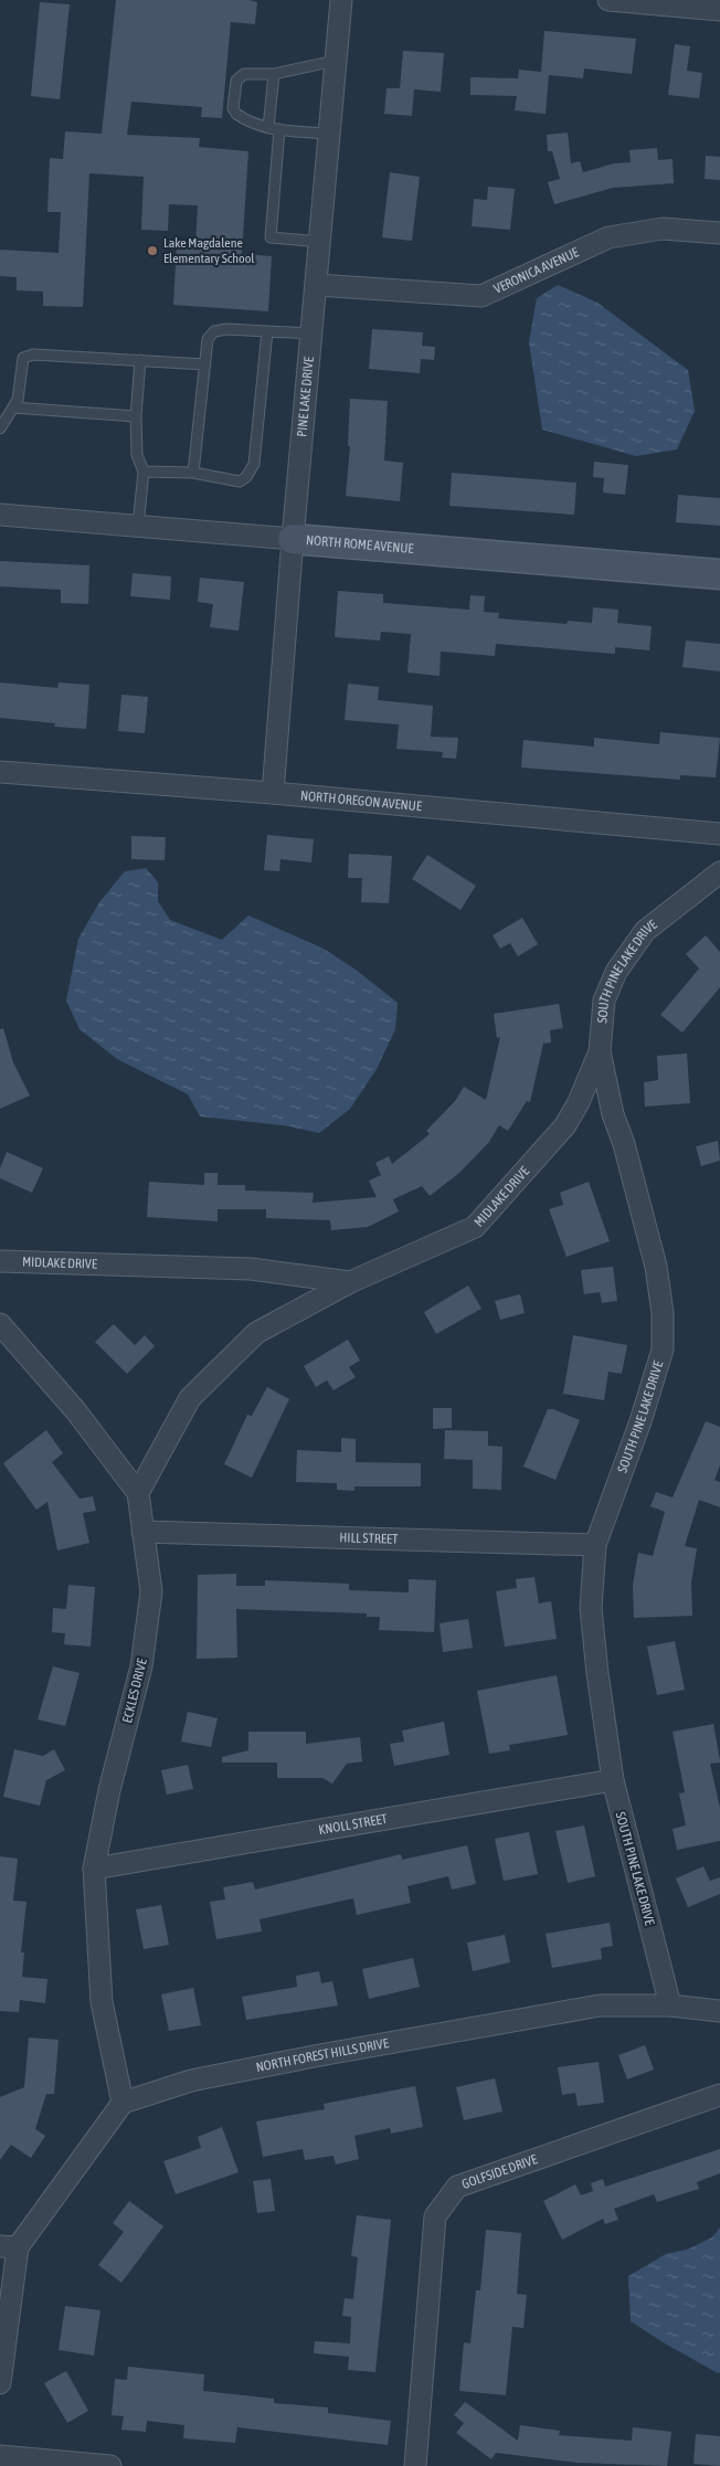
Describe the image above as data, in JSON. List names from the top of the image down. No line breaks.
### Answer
{"streets":{"street":["VERONICA AVENUE","PINE LAKE DRIVE","NORTH ROME AVENUE","NORTH OREGON AVENUE","SOUTH PINE LAKE DRIVE","MIDLAKE DRIVE","HILL STREET","ECKLES DRIVE","KNOLL STREET","NORTH FOREST HILLS DRIVE","GOLFSIDE DRIVE"]},"crossings":[["VERONICA AVENUE","PINE LAKE DRIVE"],["PINE LAKE DRIVE","NORTH ROME AVENUE"],["PINE LAKE DRIVE","NORTH OREGON AVENUE"],["SOUTH PINE LAKE DRIVE","MIDLAKE DRIVE"],["SOUTH PINE LAKE DRIVE","HILL STREET"],["SOUTH PINE LAKE DRIVE","KNOLL STREET"],["SOUTH PINE LAKE DRIVE","NORTH FOREST HILLS DRIVE"],["MIDLAKE DRIVE","ECKLES DRIVE"],["HILL STREET","ECKLES DRIVE"],["ECKLES DRIVE","KNOLL STREET"],["ECKLES DRIVE","NORTH FOREST HILLS DRIVE"]],"places":["Lake Magdalene Elementary School"]}
